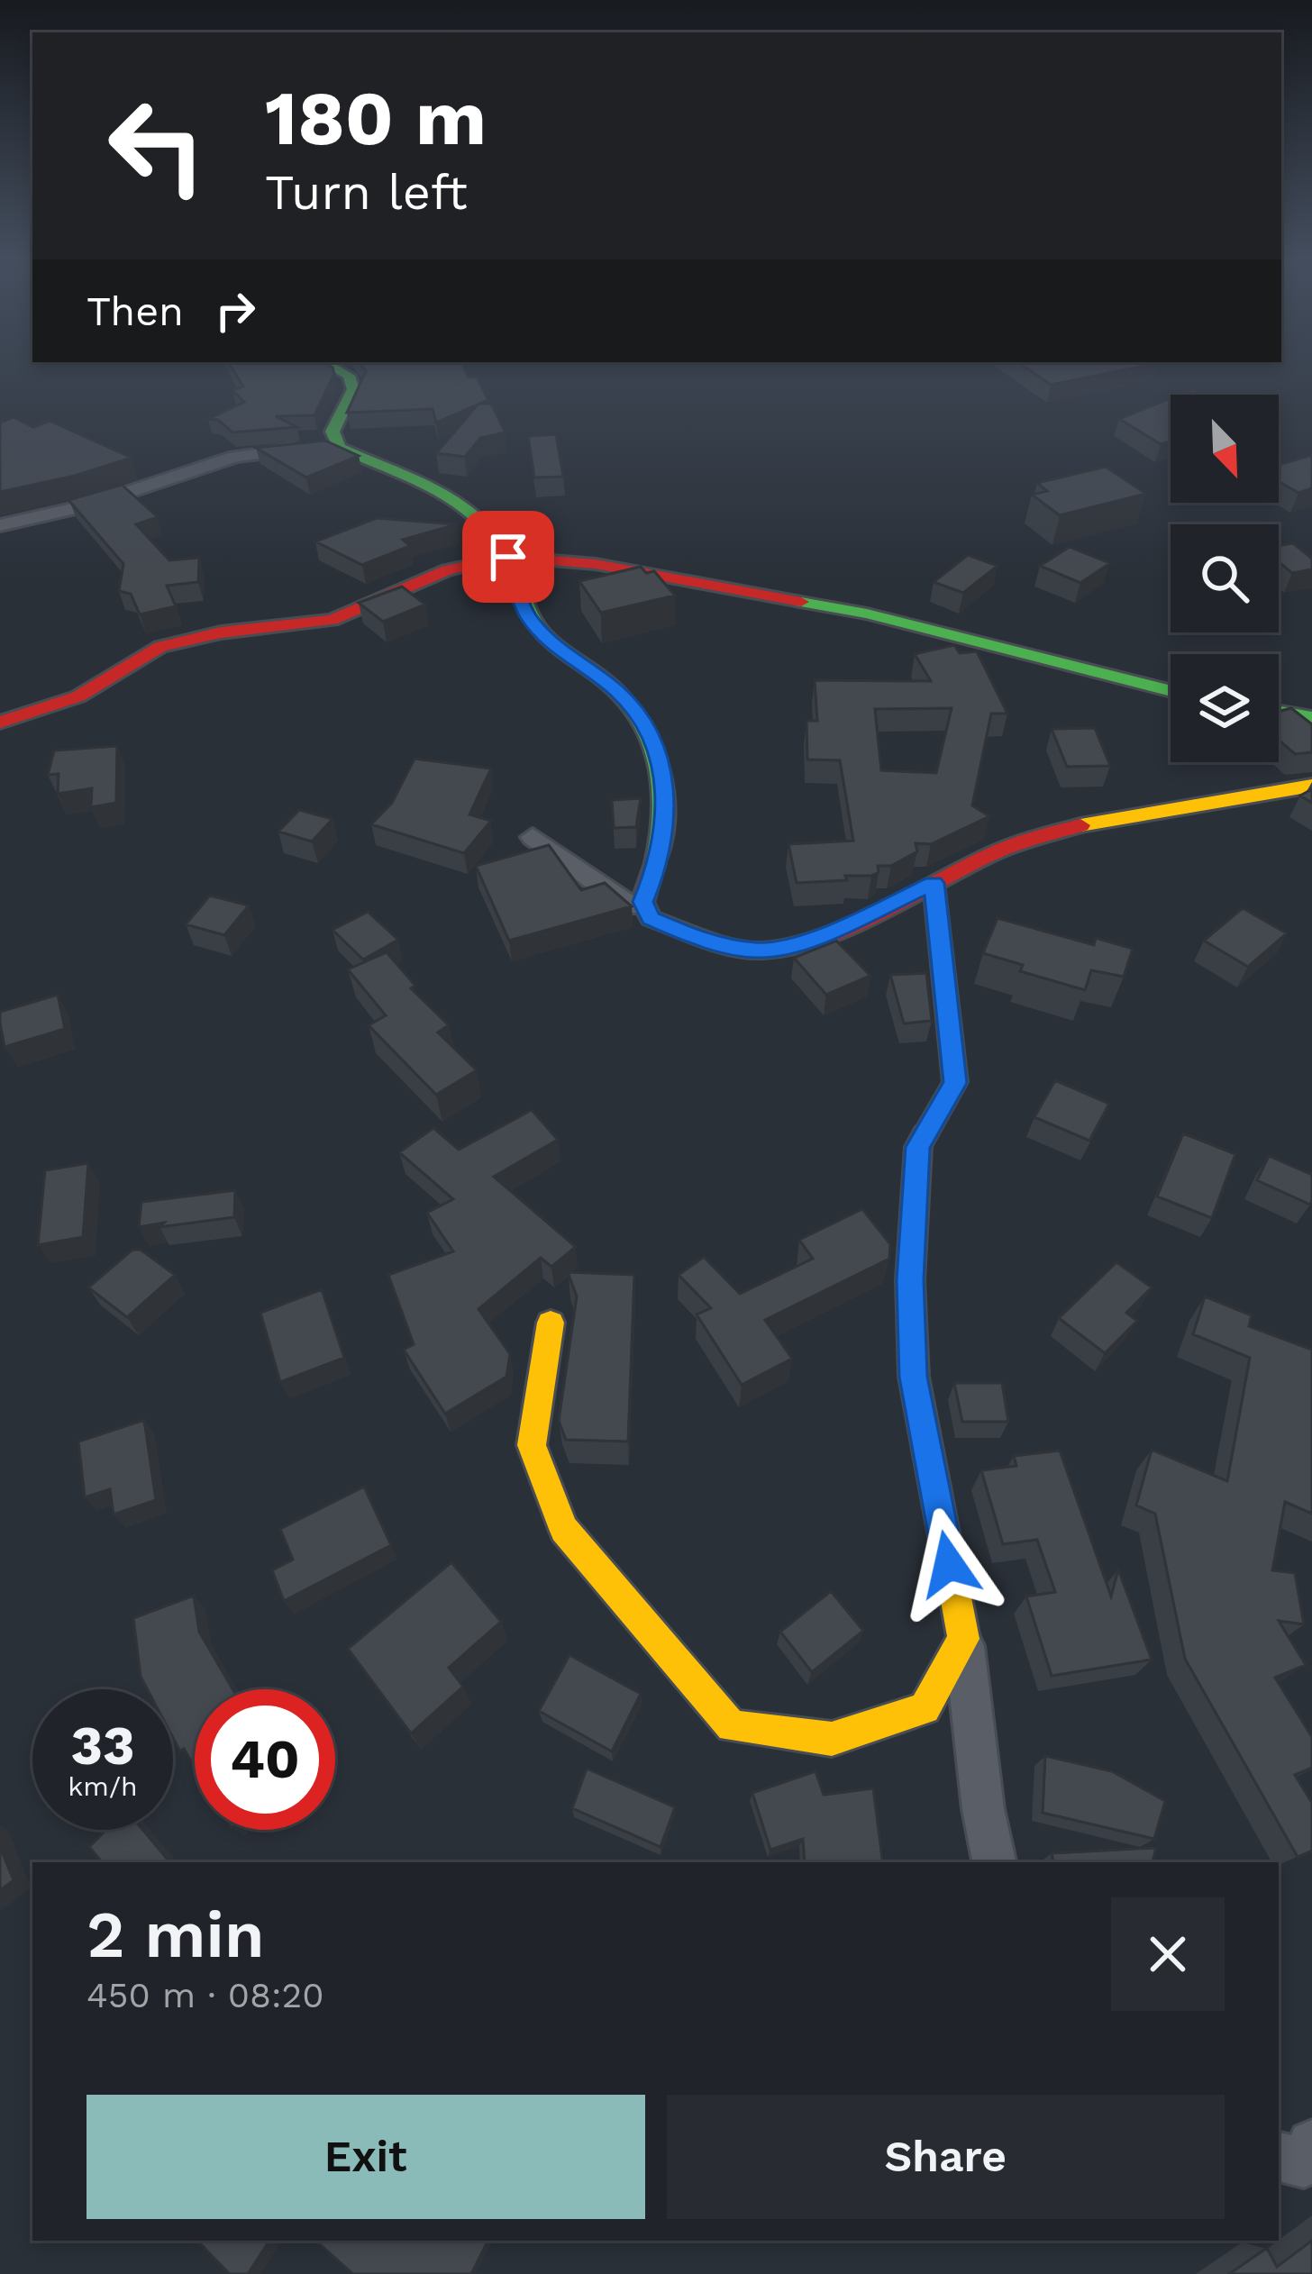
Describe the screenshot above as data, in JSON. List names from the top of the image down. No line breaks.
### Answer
{"north":"bottom right","page":{"turn":["180 m","Turn left"],"then":"Then","speed":"33 km/h","limit":"40","heading":["2 min","450 m · 08:20"],"buttons":["Exit","Share"]}}
